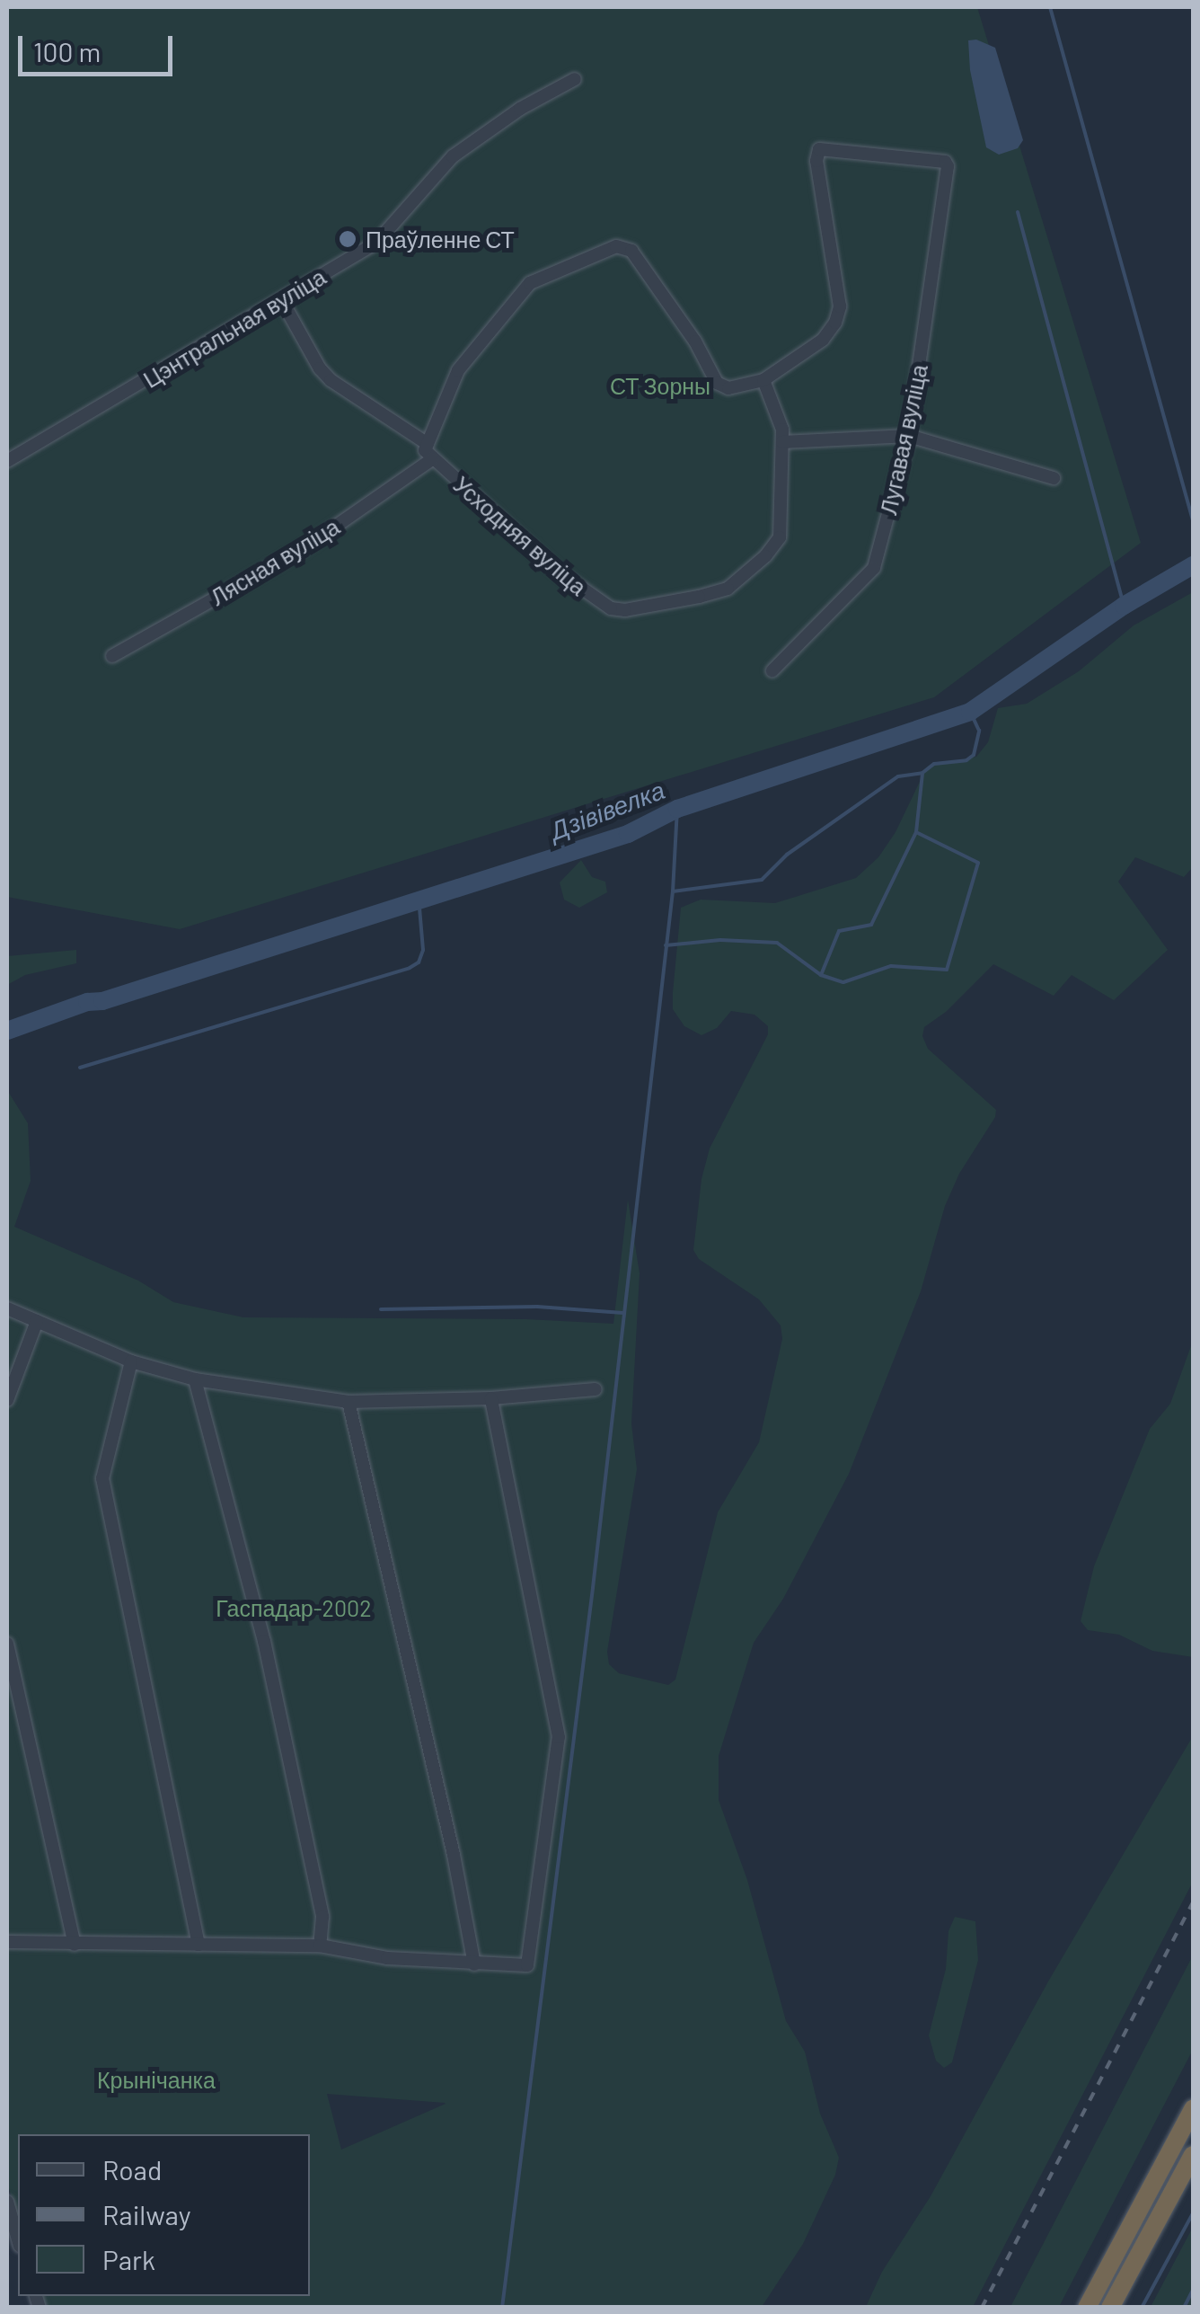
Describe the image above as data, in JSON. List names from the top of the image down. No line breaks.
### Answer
{"streets":{"street":["Цэнтральная вуліца","Лугавая вуліца","Усходняя вуліца","Лясная вуліца"]},"crossings":[["Усходняя вуліца","Лясная вуліца"]],"water":["Дзівівелка"],"parks":["СТ Зорны","Гаспадар-2002","Крынічанка"],"places":["Праўленне СТ"],"legend":["Road","Railway","Park"],"scale_bar":"100 m"}
